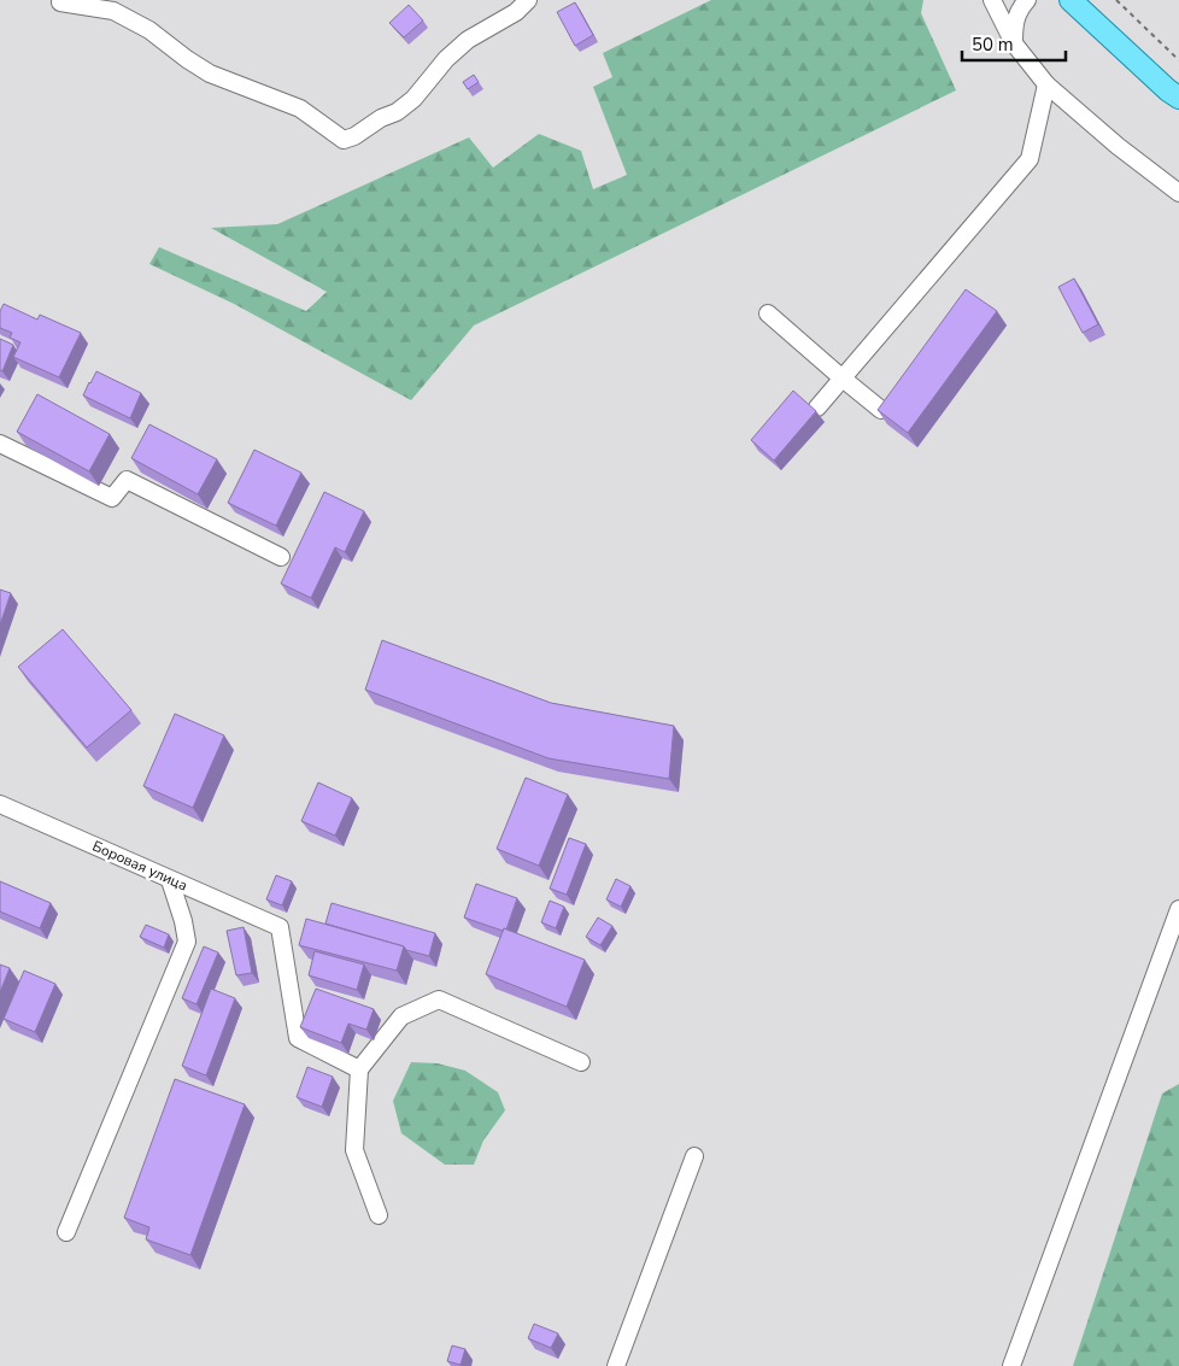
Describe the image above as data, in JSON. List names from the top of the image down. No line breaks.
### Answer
{"streets":{"street":["Боровая улица"]},"scale_bar":"50 m"}
